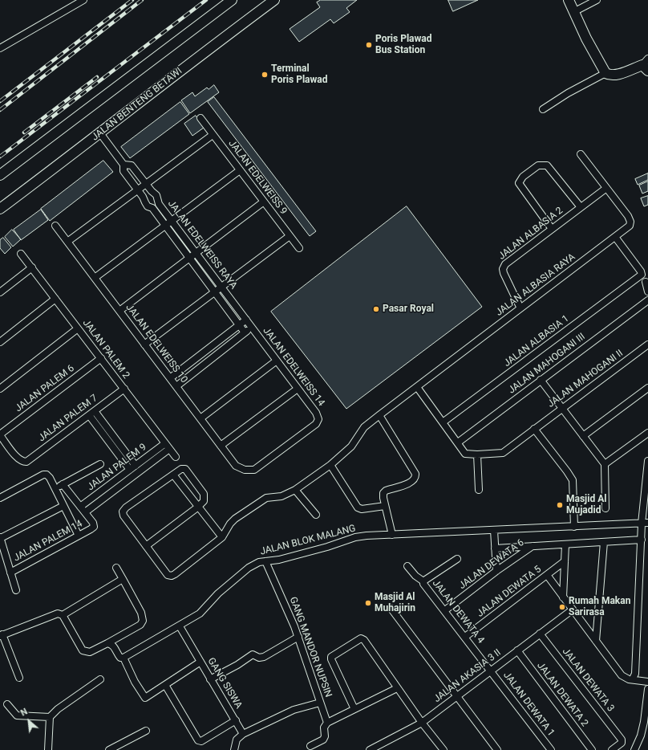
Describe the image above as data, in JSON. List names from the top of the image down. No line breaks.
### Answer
{"streets":{"main road":["JALAN BENTENG BETAWI"],"street":["JALAN EDELWEISS 9","JALAN ALBASIA 2","JALAN EDELWEISS RAYA","JALAN ALBASIA RAYA","JALAN ALBASIA 1","JALAN EDELWEISS 10","JALAN PALEM 2","JALAN MAHOGANI III","JALAN EDELWEISS 14","JALAN MAHOGANI II","JALAN PALEM 6","JALAN PALEM 7","JALAN PALEM 9","JALAN BLOK MALANG","JALAN PALEM 14","JALAN DEWATA 6","JALAN DEWATA 5","JALAN DEWATA 4","GANG MANDOR NUPSIN","JALAN AKASIA 3 II","JALAN DEWATA 3","GANG SISWA","JALAN DEWATA 2","JALAN DEWATA 1"]},"crossings":[["JALAN BENTENG BETAWI","JALAN EDELWEISS RAYA"],["JALAN ALBASIA 2","JALAN ALBASIA RAYA"],["JALAN EDELWEISS RAYA","JALAN EDELWEISS 14"],["JALAN ALBASIA RAYA","JALAN ALBASIA 1"],["JALAN EDELWEISS 10","JALAN EDELWEISS 14"],["JALAN PALEM 2","JALAN PALEM 6"],["JALAN PALEM 2","JALAN PALEM 7"],["JALAN PALEM 2","JALAN PALEM 9"],["JALAN PALEM 6","JALAN PALEM 7"],["JALAN PALEM 9","JALAN PALEM 14"],["JALAN BLOK MALANG","GANG MANDOR NUPSIN"],["JALAN BLOK MALANG","GANG SISWA"],["JALAN DEWATA 6","JALAN DEWATA 4"],["JALAN DEWATA 5","JALAN DEWATA 4"],["JALAN DEWATA 4","JALAN AKASIA 3 II"],["JALAN DEWATA 4","JALAN DEWATA 1"],["JALAN AKASIA 3 II","JALAN DEWATA 3"],["JALAN AKASIA 3 II","JALAN DEWATA 2"],["JALAN AKASIA 3 II","JALAN DEWATA 1"]],"places":["Poris Plawad Bus Station","Terminal Poris Plawad","Pasar Royal","Masjid Al Mujadid","Masjid Al Muhajirin","Rumah Makan Sarirasa"],"north":"top left"}
